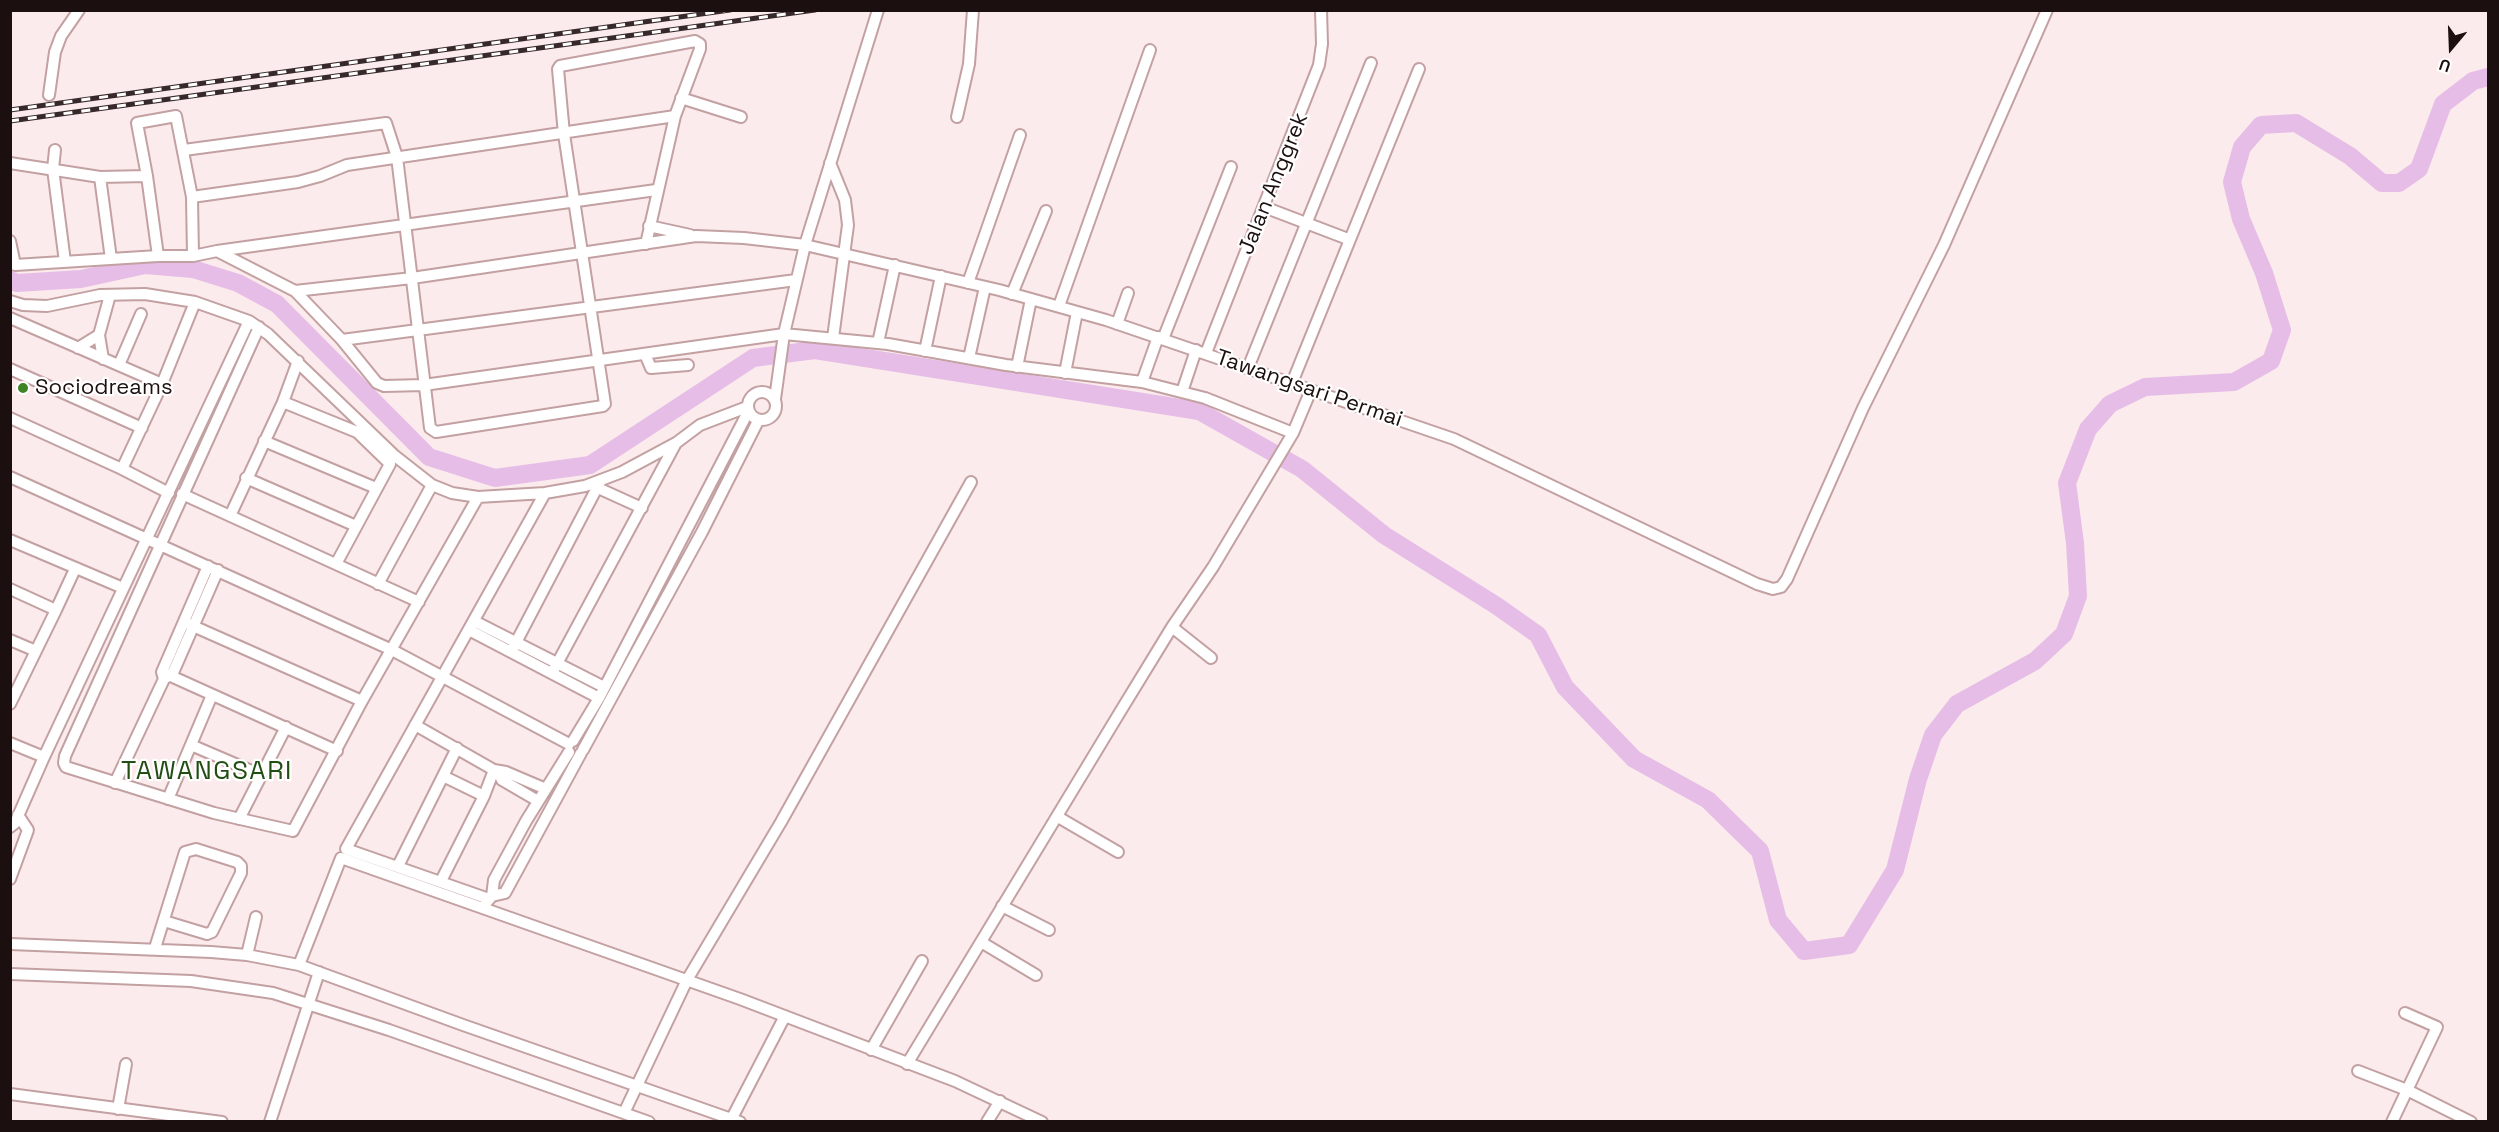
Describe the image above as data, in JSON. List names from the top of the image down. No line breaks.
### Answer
{"streets":{"street":["Jalan Anggrek","Tawangsari Permai"]},"crossings":[["Jalan Anggrek","Tawangsari Permai"]],"districts":["TAWANGSARI"],"places":["Sociodreams"],"north":"bottom"}
